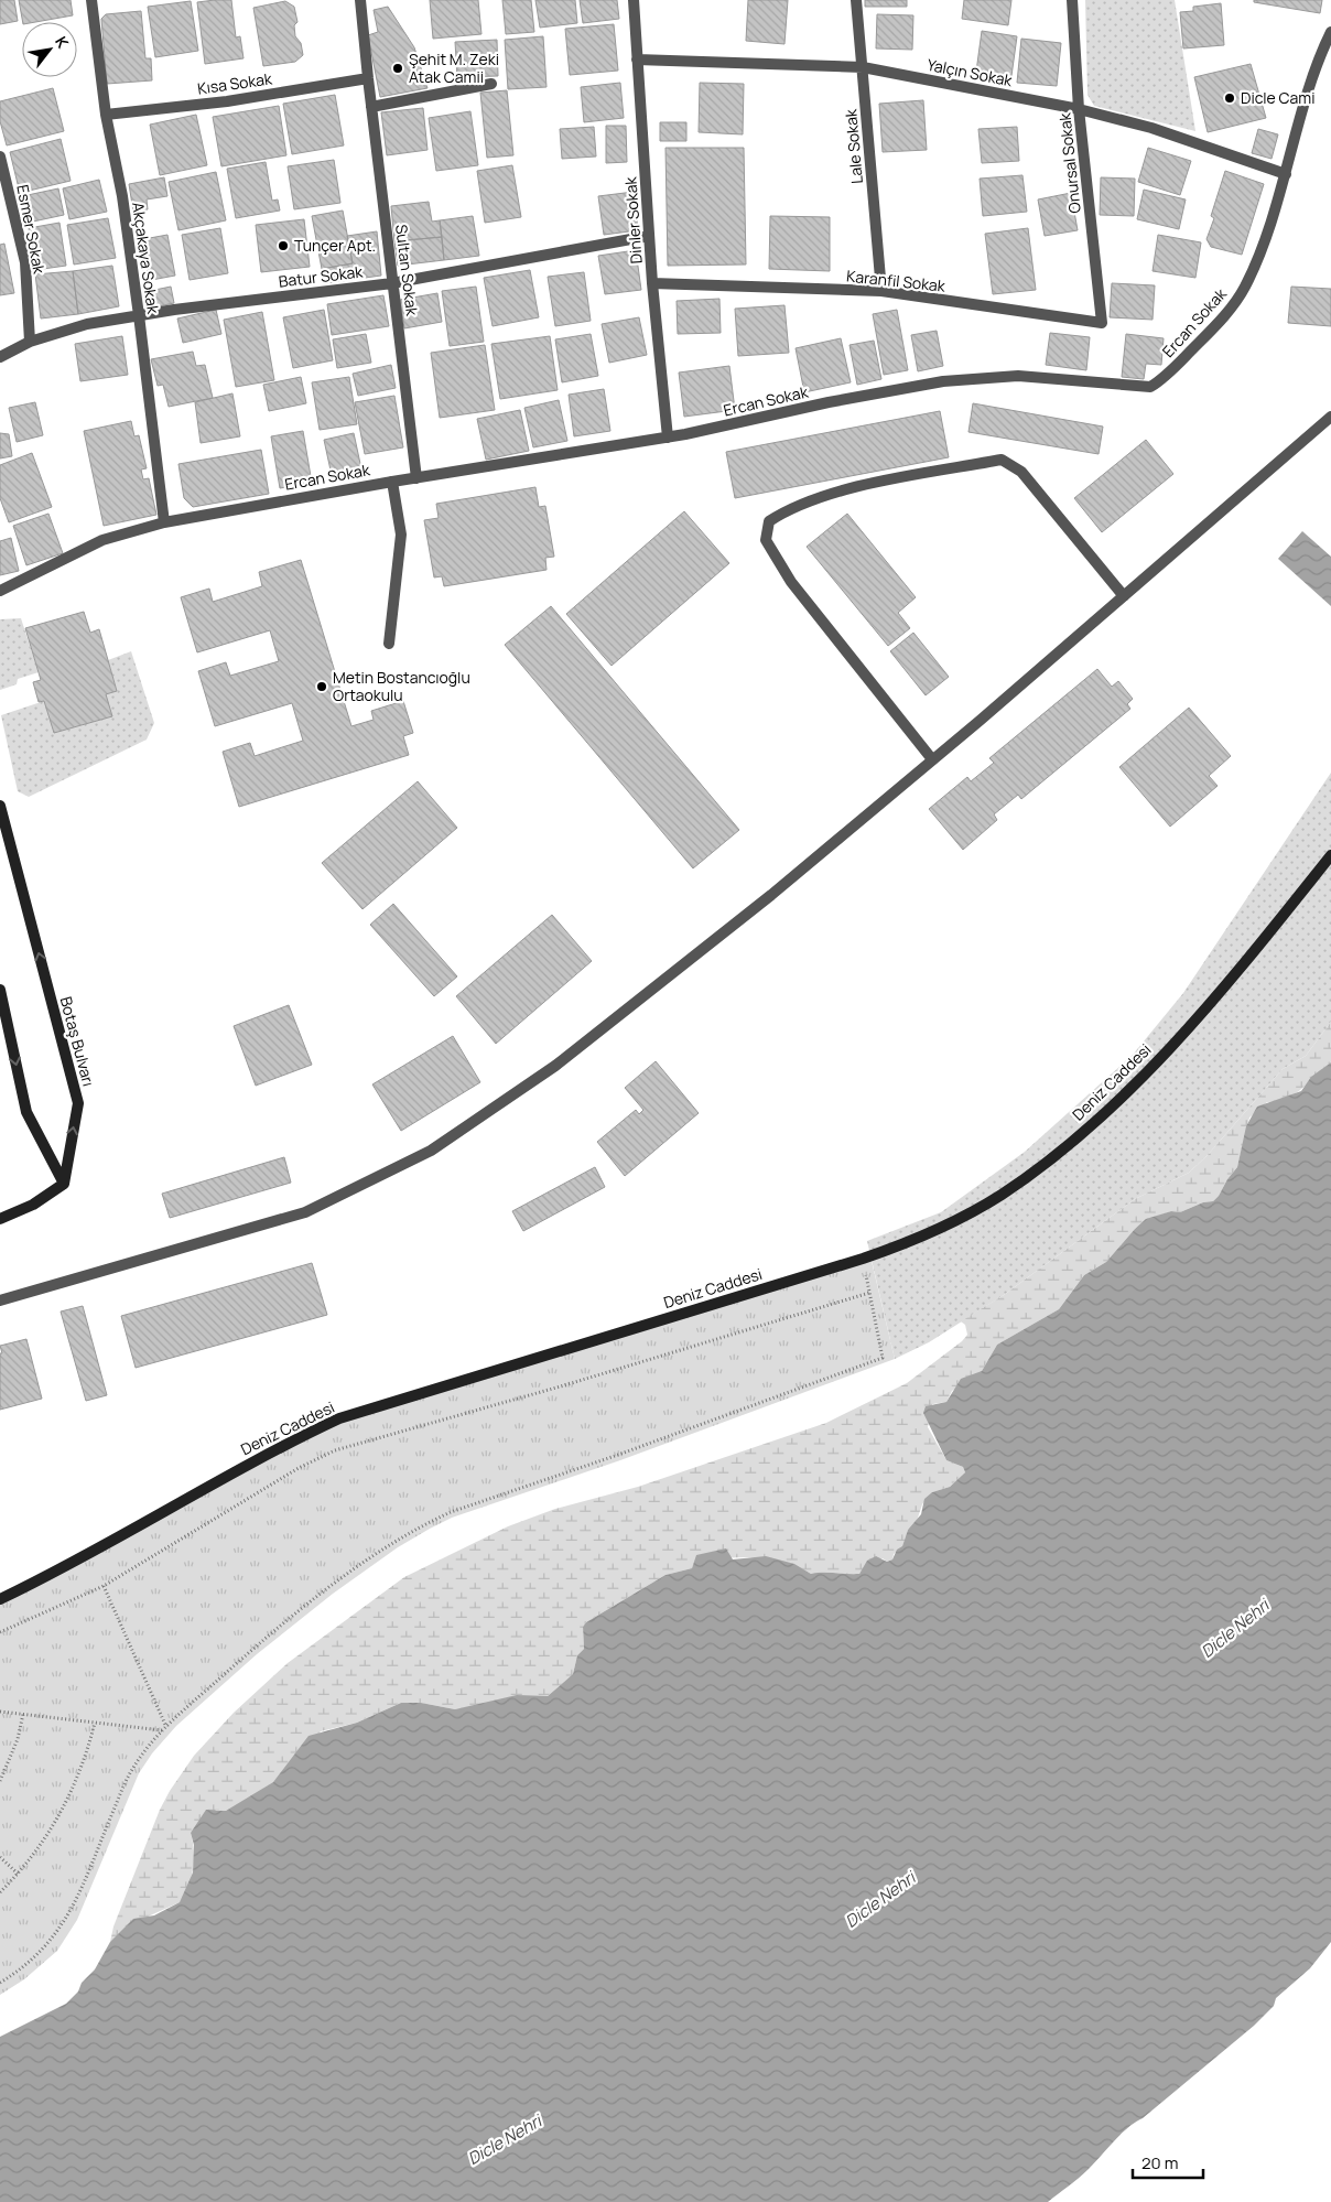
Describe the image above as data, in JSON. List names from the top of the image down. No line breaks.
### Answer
{"streets":{"street":["Yalçın Sokak","Kısa Sokak","Lale Sokak","Onursal Sokak","Dinler Sokak","Esmer Sokak","Akçakaya Sokak","Sultan Sokak","Batur Sokak","Karanfil Sokak","Ercan Sokak","Botaş Bulvarı","Deniz Caddesi"]},"crossings":[["Yalçın Sokak","Lale Sokak"],["Yalçın Sokak","Onursal Sokak"],["Yalçın Sokak","Dinler Sokak"],["Yalçın Sokak","Ercan Sokak"],["Kısa Sokak","Akçakaya Sokak"],["Kısa Sokak","Sultan Sokak"],["Lale Sokak","Karanfil Sokak"],["Onursal Sokak","Karanfil Sokak"],["Dinler Sokak","Batur Sokak"],["Dinler Sokak","Karanfil Sokak"],["Dinler Sokak","Ercan Sokak"],["Esmer Sokak","Batur Sokak"],["Akçakaya Sokak","Batur Sokak"],["Akçakaya Sokak","Ercan Sokak"],["Sultan Sokak","Batur Sokak"],["Sultan Sokak","Ercan Sokak"]],"water":["Dicle Nehri"],"places":["Şehit M. Zeki Atak Camii","Dicle Cami","Tunçer Apt.","Metin Bostancıoğlu Ortaokulu"],"scale_bar":"20 m","north":"top right"}
